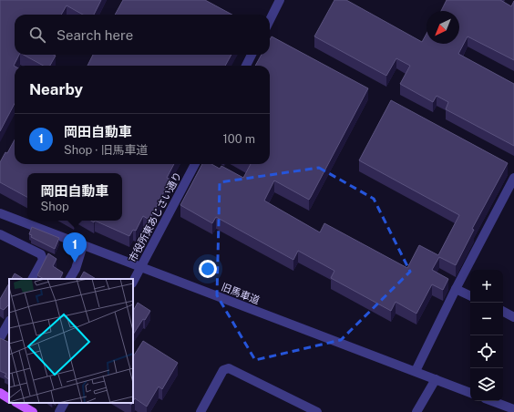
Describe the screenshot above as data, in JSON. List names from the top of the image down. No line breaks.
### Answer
{"streets":{"street":["市役所東あじさい通り","旧馬車道"]},"crossings":[["市役所東あじさい通り","旧馬車道"]],"north":"bottom left","page":{"search":"Search here","heading":"Nearby","list":[{"mark":"1","name":"岡田自動車","note":"Shop · 旧馬車道","value":"100 m"}],"popup":["岡田自動車","Shop"],"pins":"1","map_buttons":["+","−"]}}
